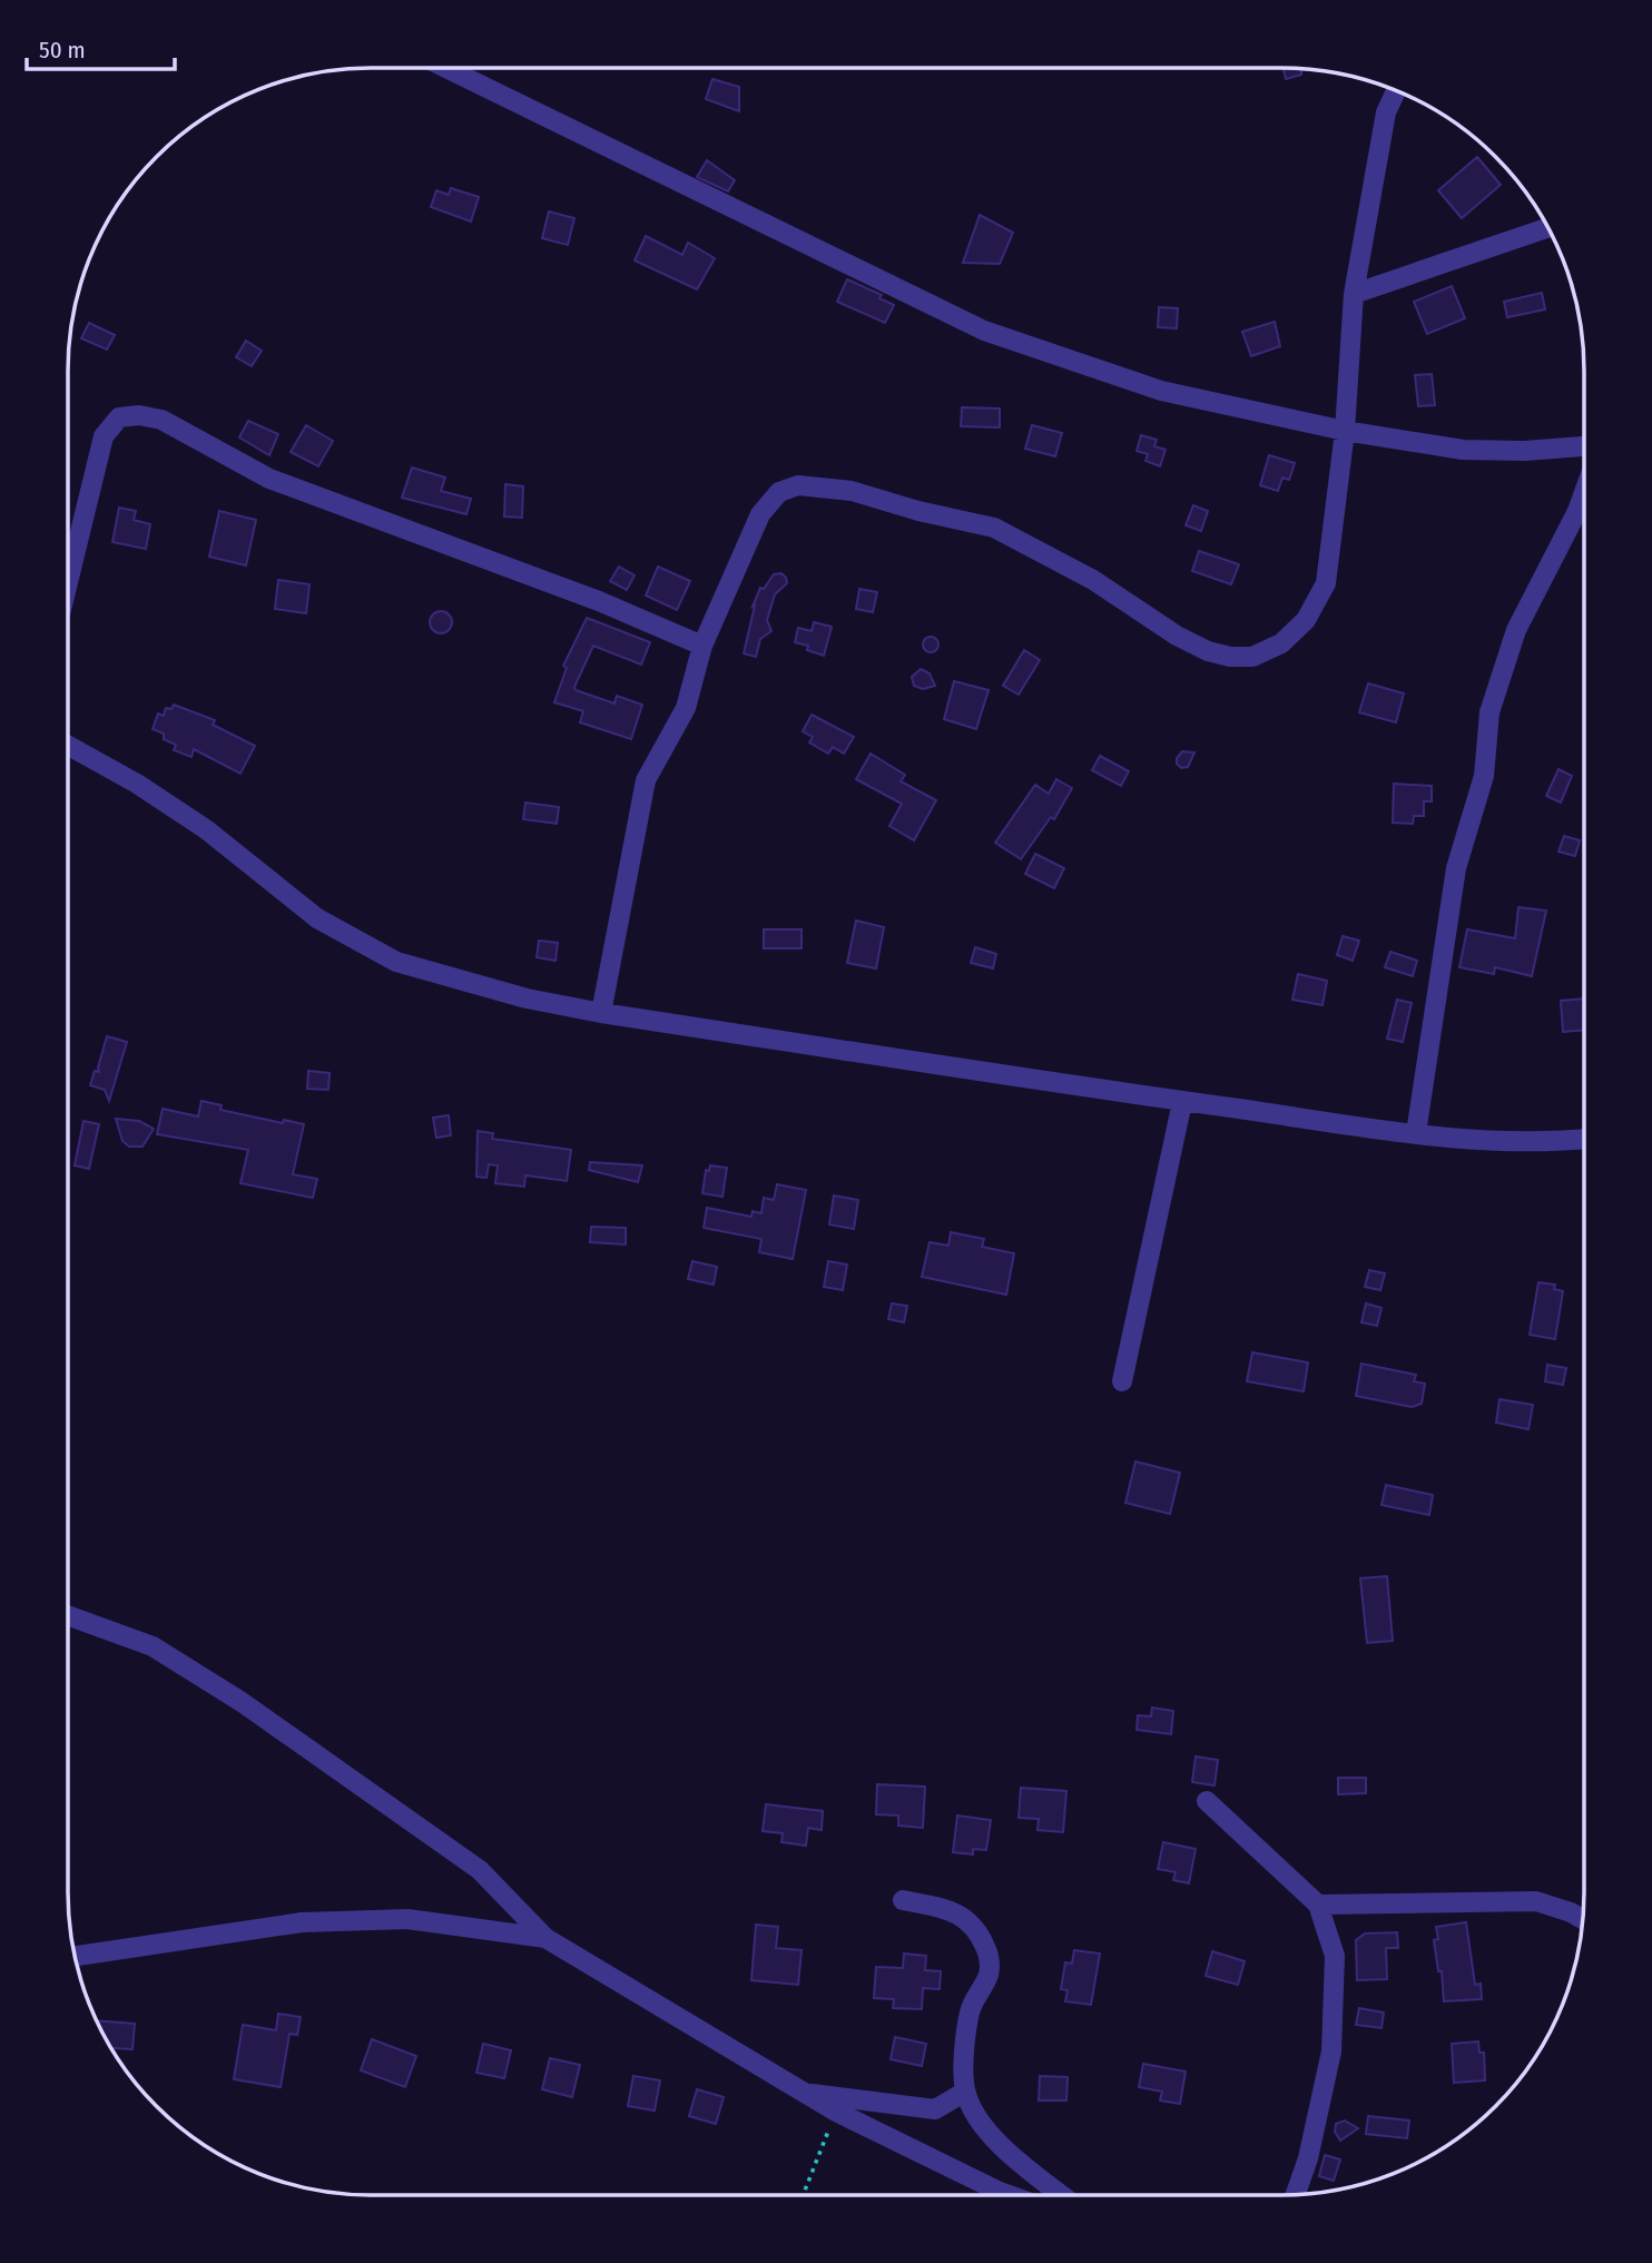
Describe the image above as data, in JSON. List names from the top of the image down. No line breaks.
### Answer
{"scale_bar":"50 m"}
